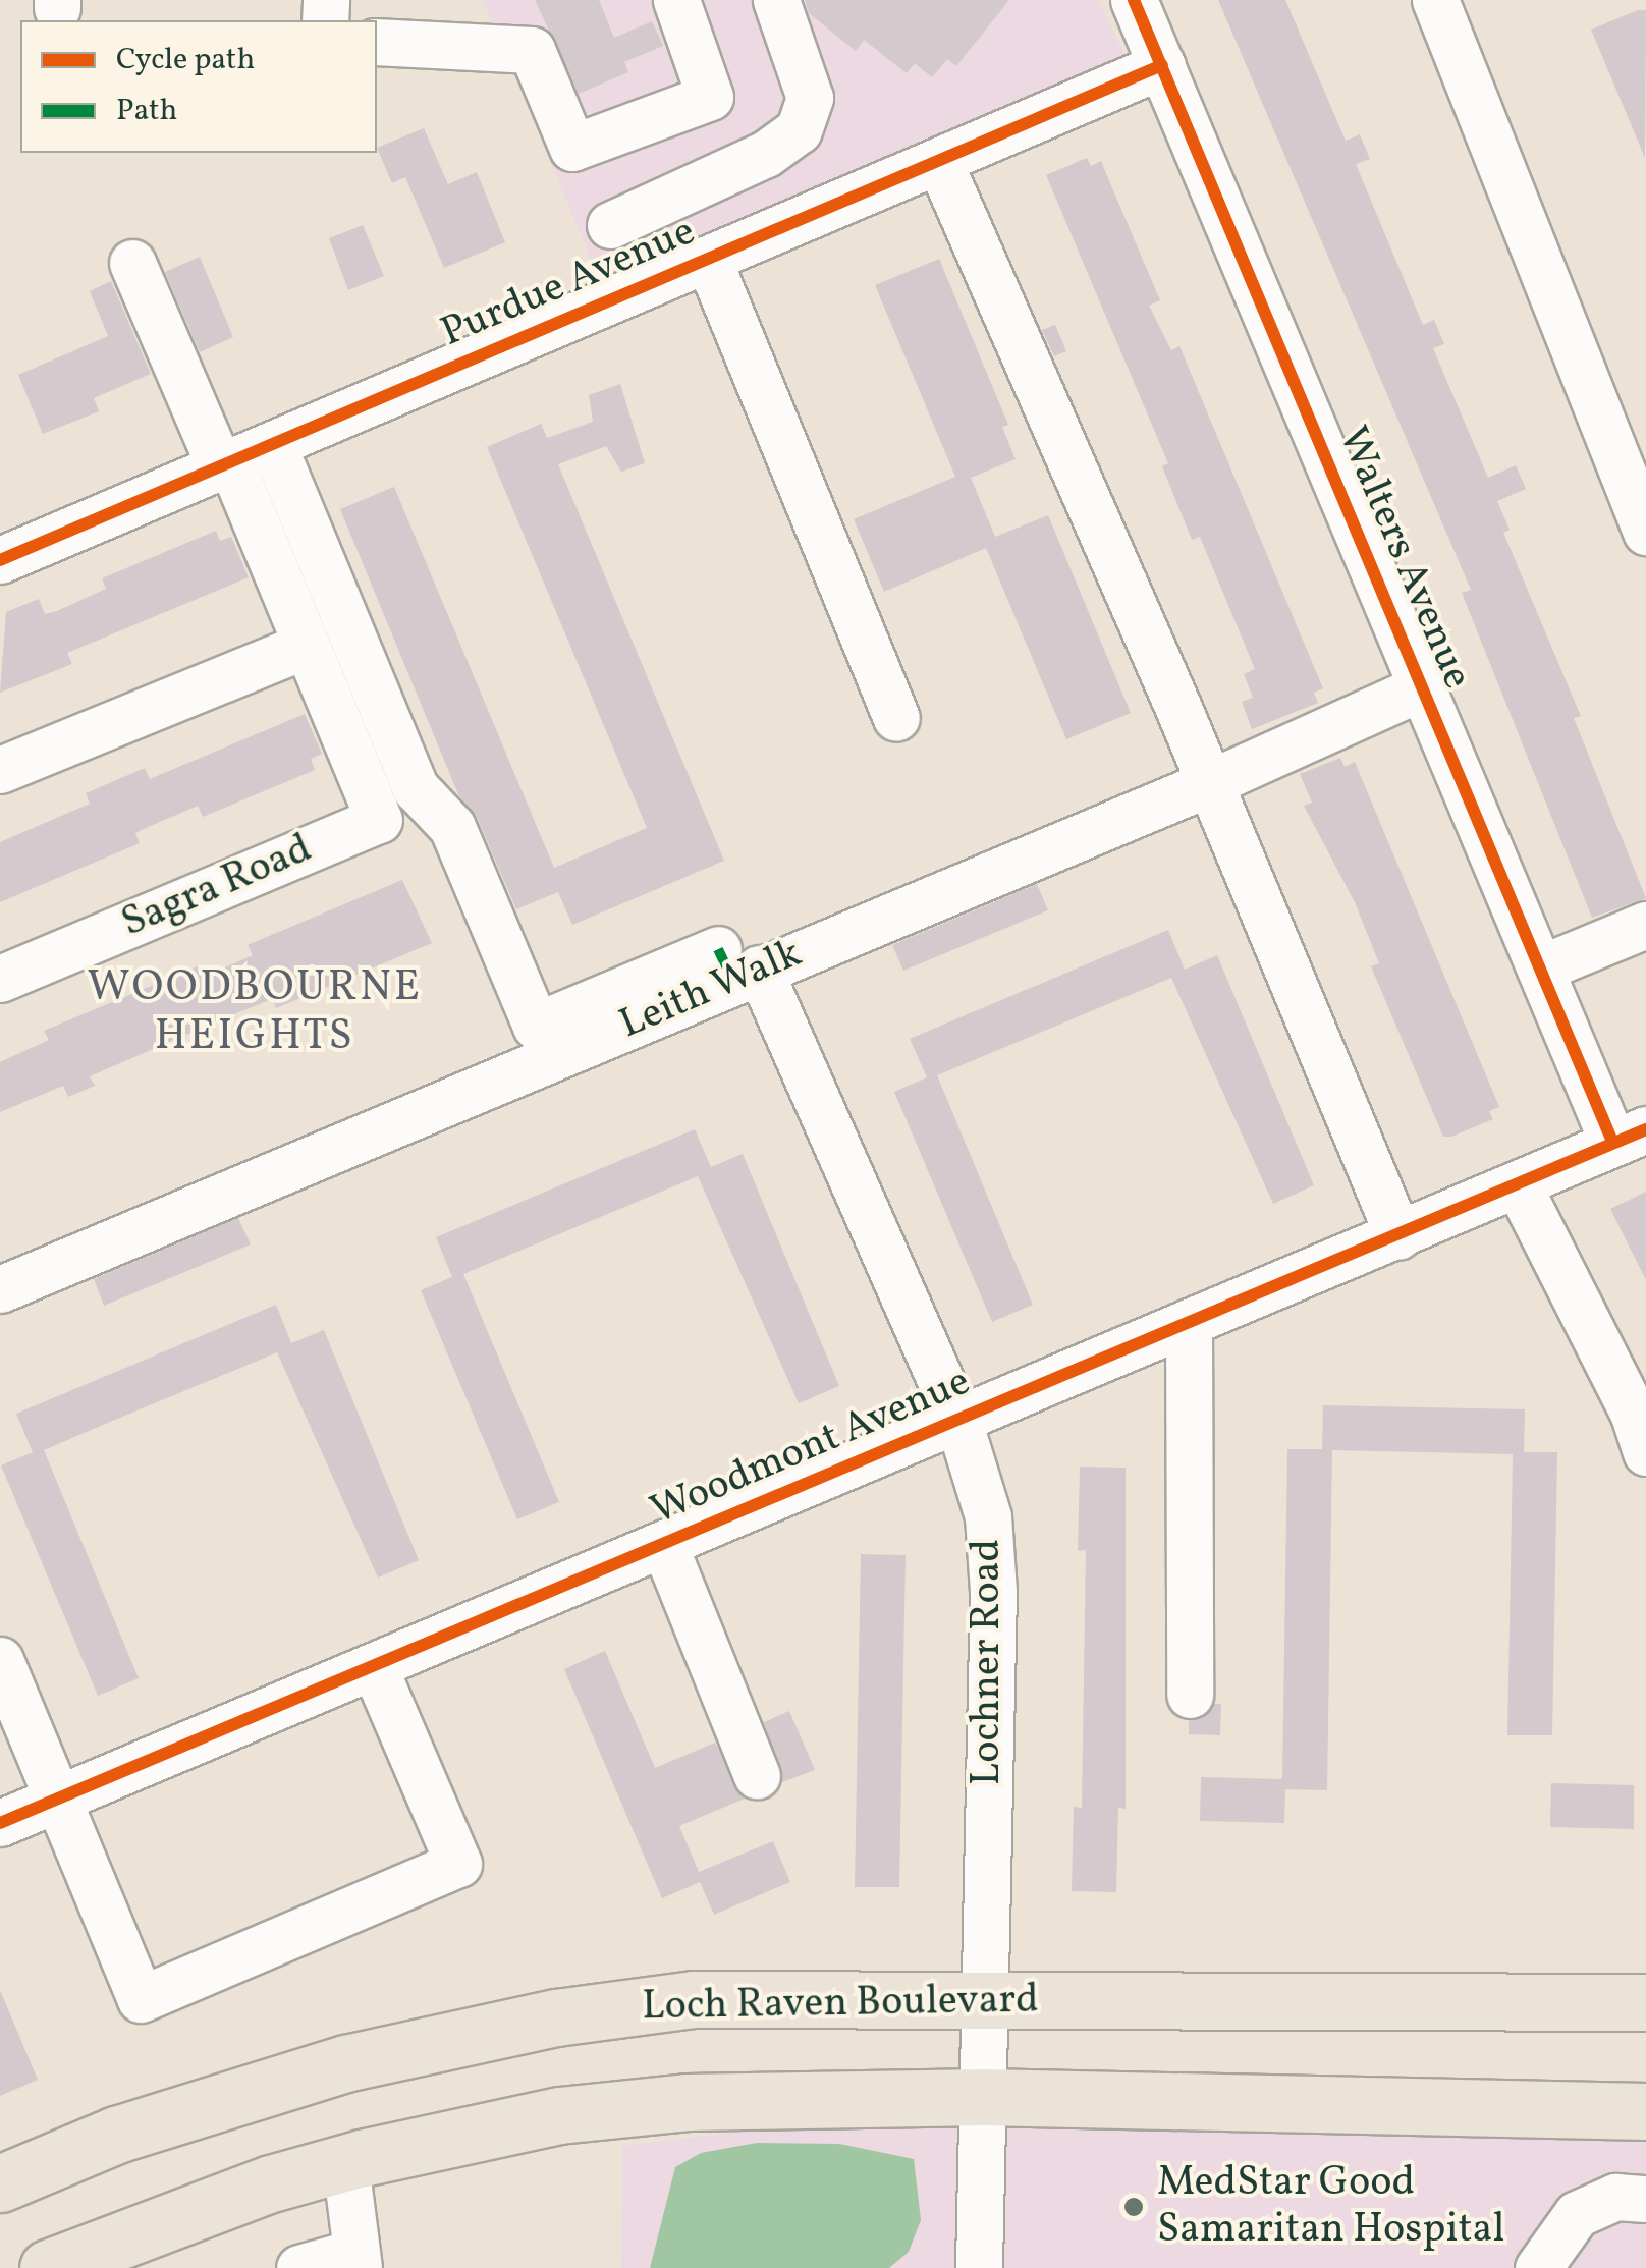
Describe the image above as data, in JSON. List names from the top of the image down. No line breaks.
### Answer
{"streets":{"main road":["Loch Raven Boulevard"],"street":["Purdue Avenue","Walters Avenue","Sagra Road","Leith Walk","Woodmont Avenue","Lochner Road"]},"crossings":[["Purdue Avenue","Walters Avenue"],["Walters Avenue","Leith Walk"],["Walters Avenue","Woodmont Avenue"],["Leith Walk","Lochner Road"],["Woodmont Avenue","Lochner Road"],["Lochner Road","Loch Raven Boulevard"]],"districts":["WOODBOURNE HEIGHTS"],"places":["MedStar Good Samaritan Hospital"],"legend":["Cycle path","Path"]}
